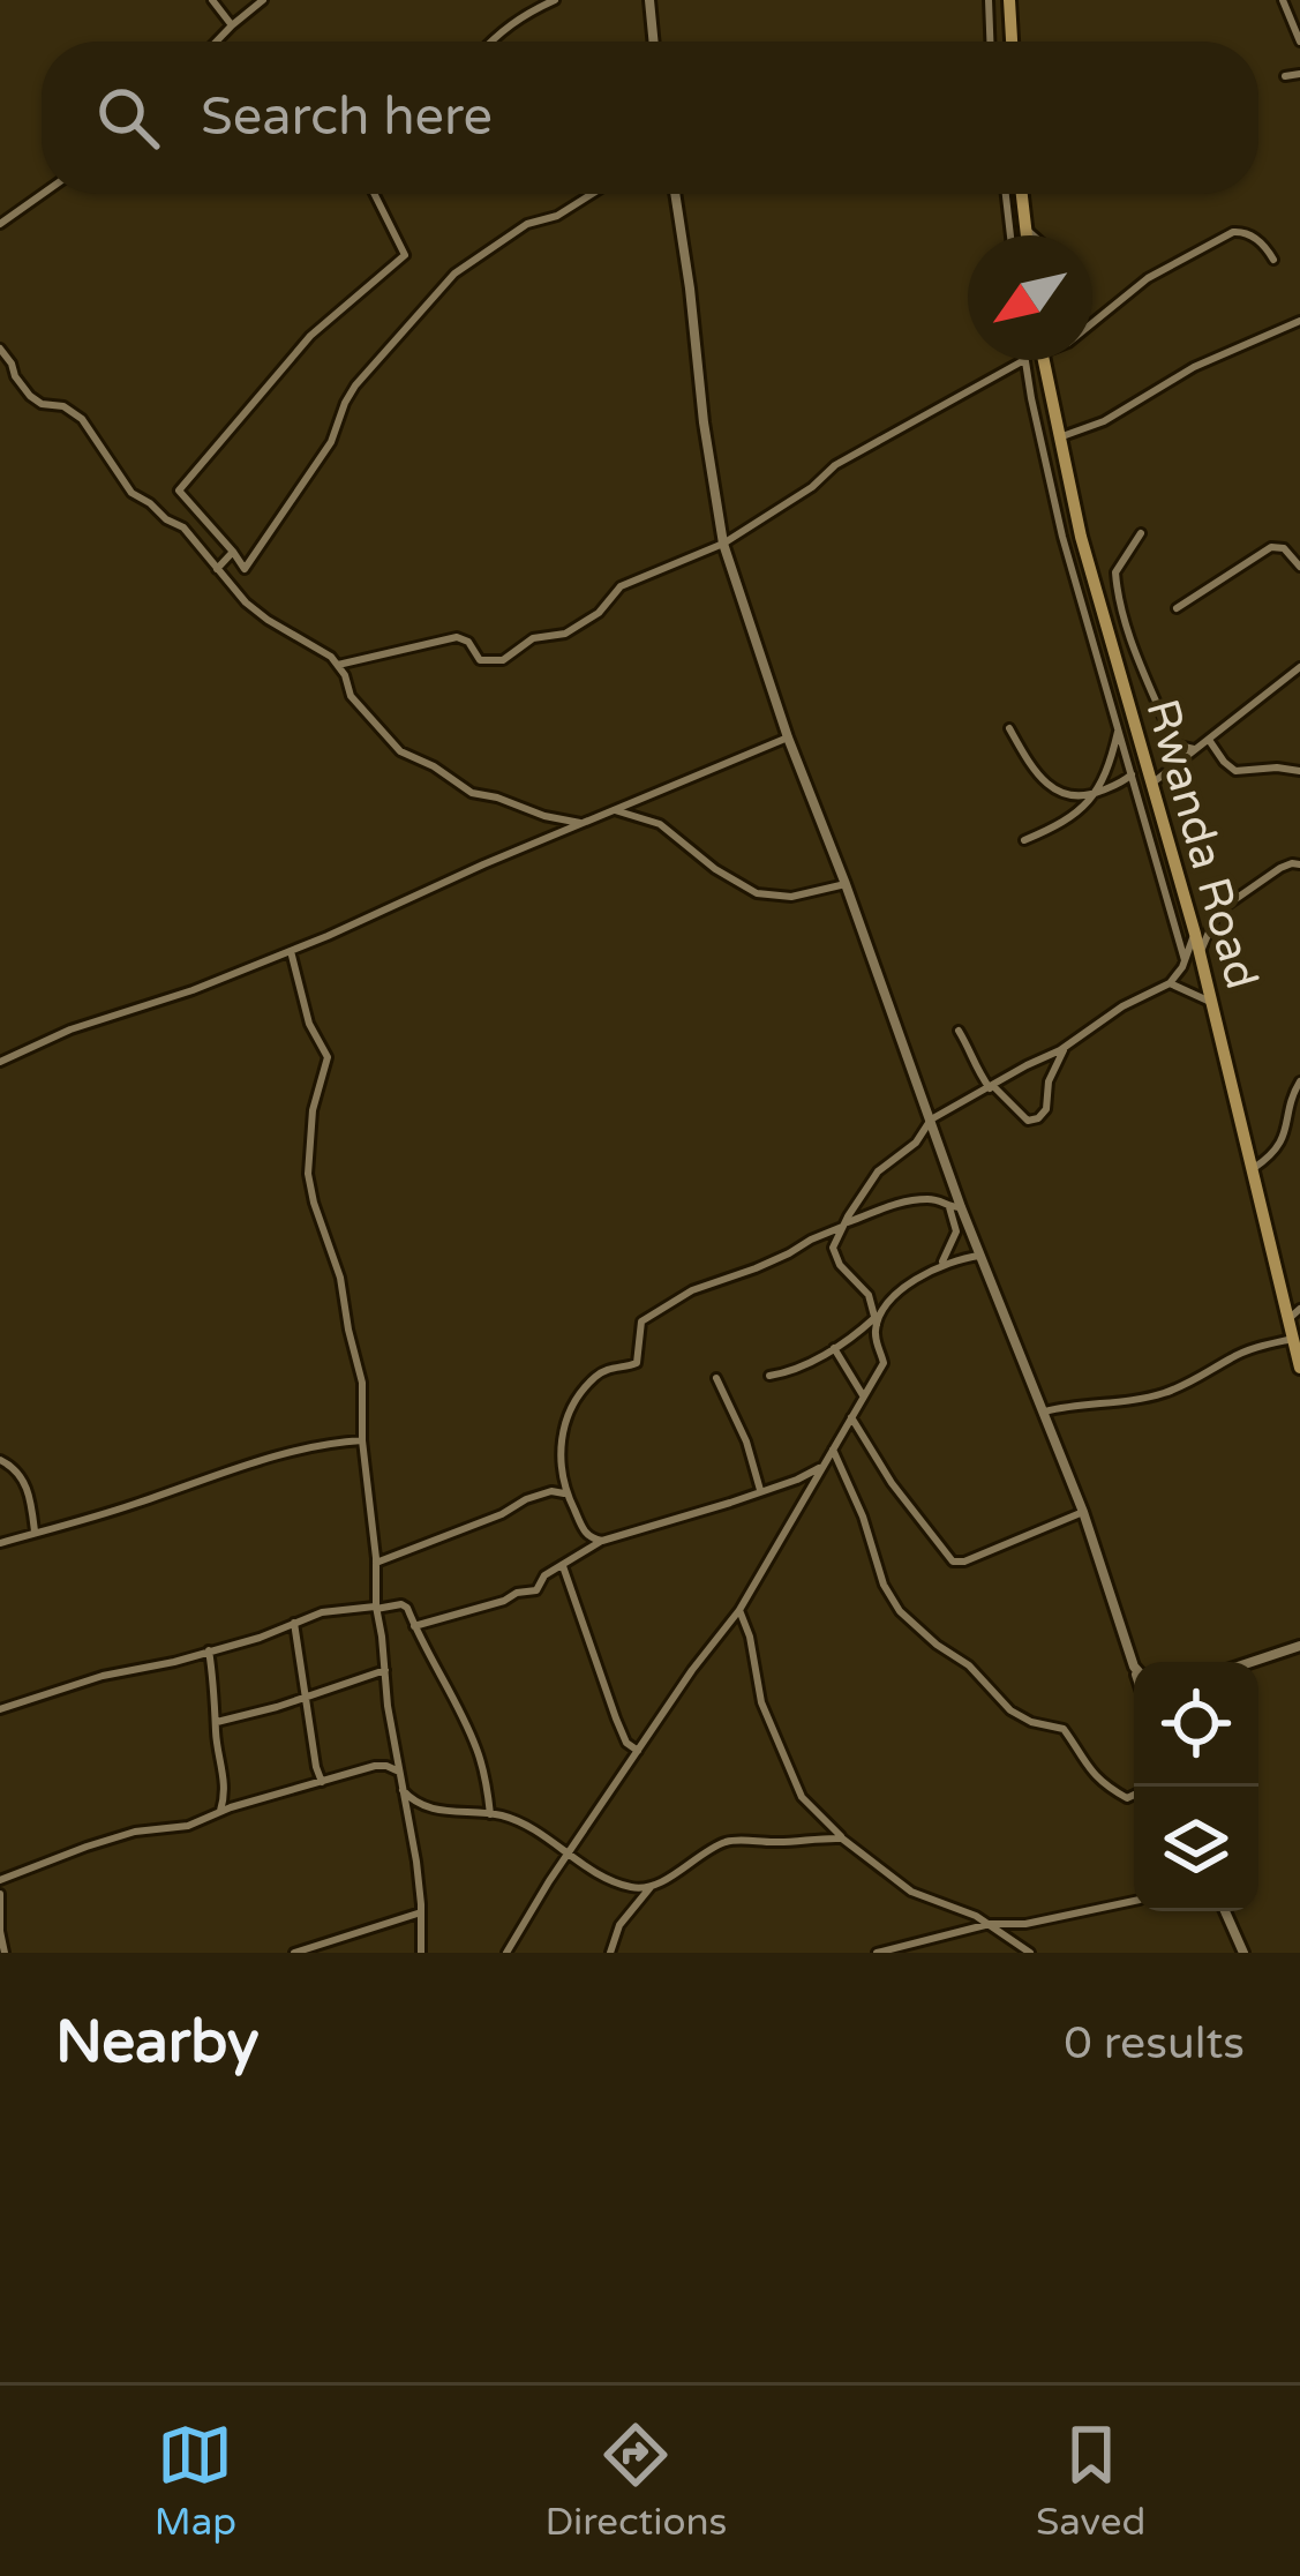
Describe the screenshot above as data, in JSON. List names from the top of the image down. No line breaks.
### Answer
{"streets":{"highway":["Rwanda Road"]},"north":"bottom left","page":{"search":"Search here","heading":["Nearby","0 results"],"nav":["Map","Directions","Saved"]}}
